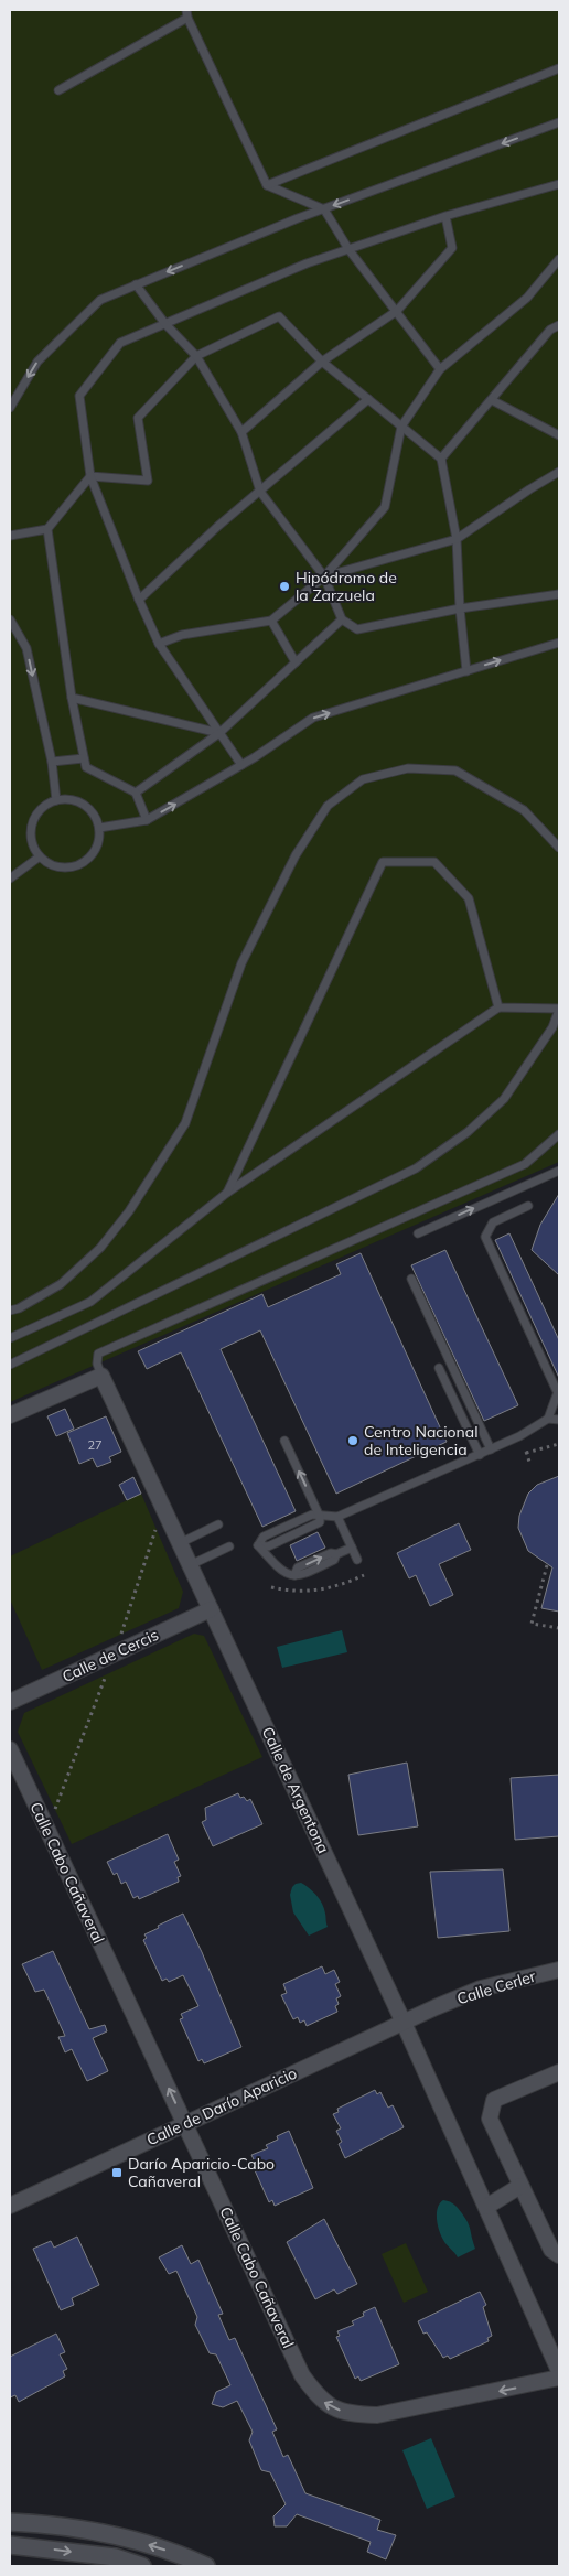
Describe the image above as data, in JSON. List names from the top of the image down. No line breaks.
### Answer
{"streets":{"street":["Calle de Cercis","Calle de Argentona","Calle Cabo Cañaveral","Calle Cerler","Calle de Darío Aparicio"]},"crossings":[["Calle de Cercis","Calle de Argentona"],["Calle de Argentona","Calle Cerler"],["Calle de Argentona","Calle de Darío Aparicio"],["Calle Cabo Cañaveral","Calle de Darío Aparicio"],["Calle Cerler","Calle de Darío Aparicio"]],"one_way":["Calle Cabo Cañaveral"],"places":{"other":["Hipódromo de la Zarzuela","Centro Nacional de Inteligencia"],"transit":["Darío Aparicio-Cabo Cañaveral"]},"house_numbers":["27"]}
